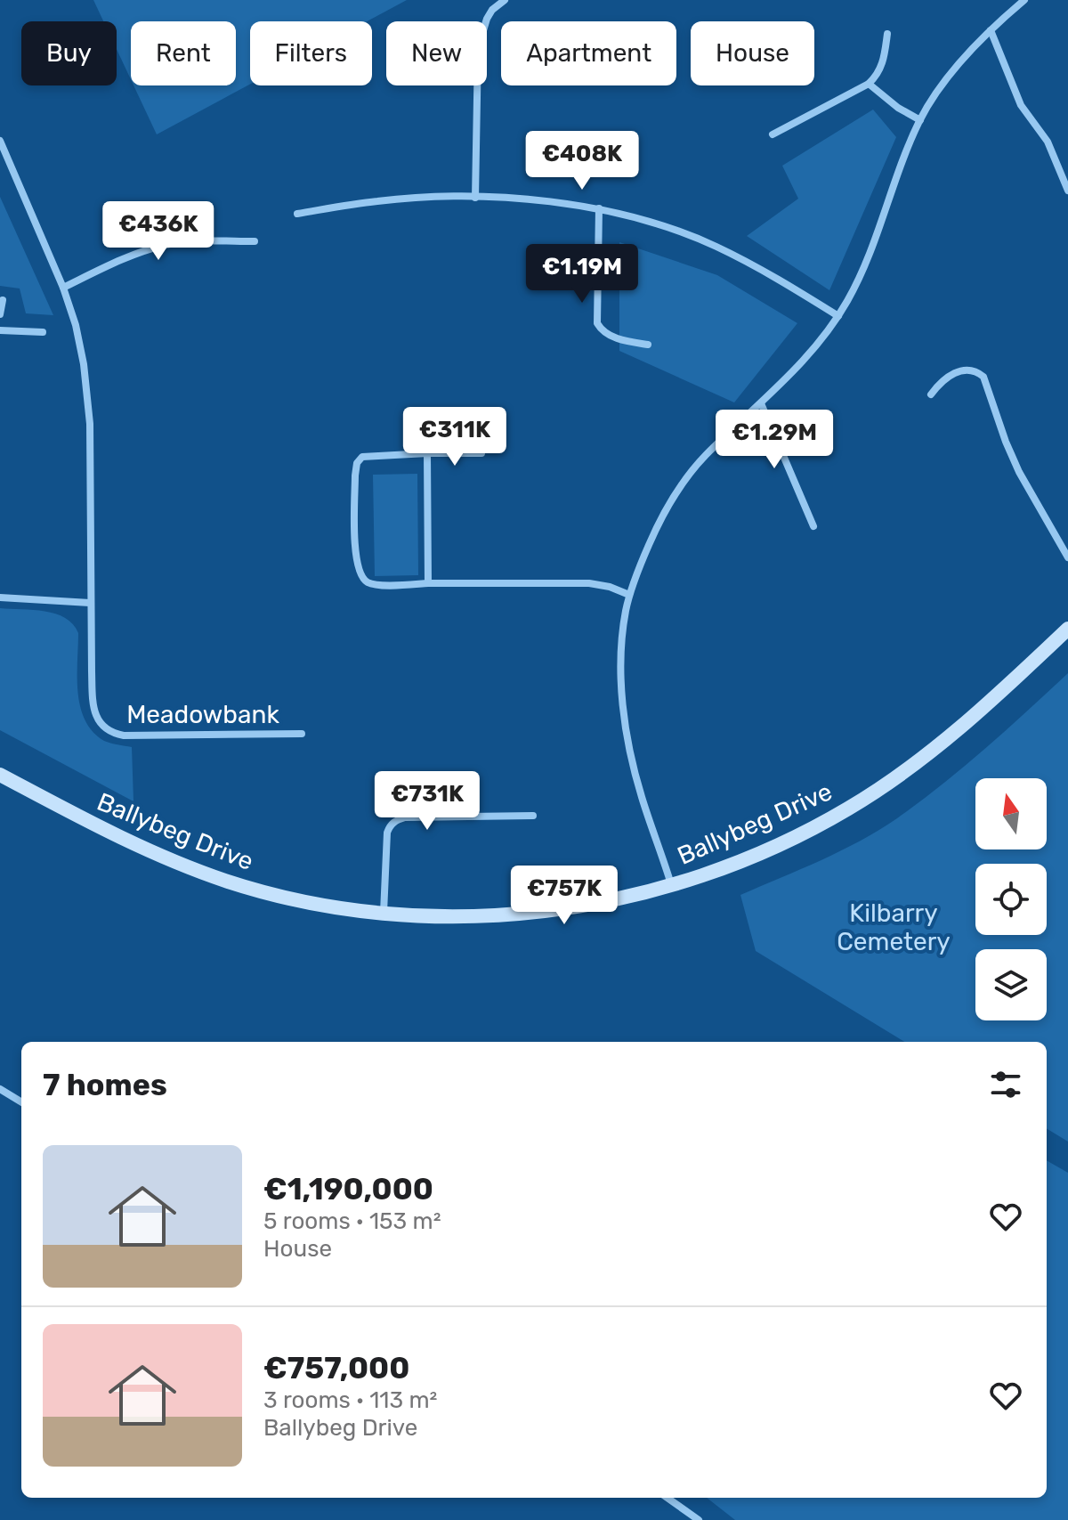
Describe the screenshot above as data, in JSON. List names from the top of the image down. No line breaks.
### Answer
{"streets":{"street":["Meadowbank","Ballybeg Drive"]},"parks":["Kilbarry Cemetery"],"north":"top","page":{"chip":["Buy","Rent","Filters","New","Apartment","House"],"price":["€408K","€436K","€1.19M","€311K","€1.29M","€731K","€757K"],"heading":"7 homes","list":[{"name":"€1,190,000","note":"5 rooms · 153 m² · House"},{"name":"€757,000","note":"3 rooms · 113 m² · Ballybeg Drive"}]}}
